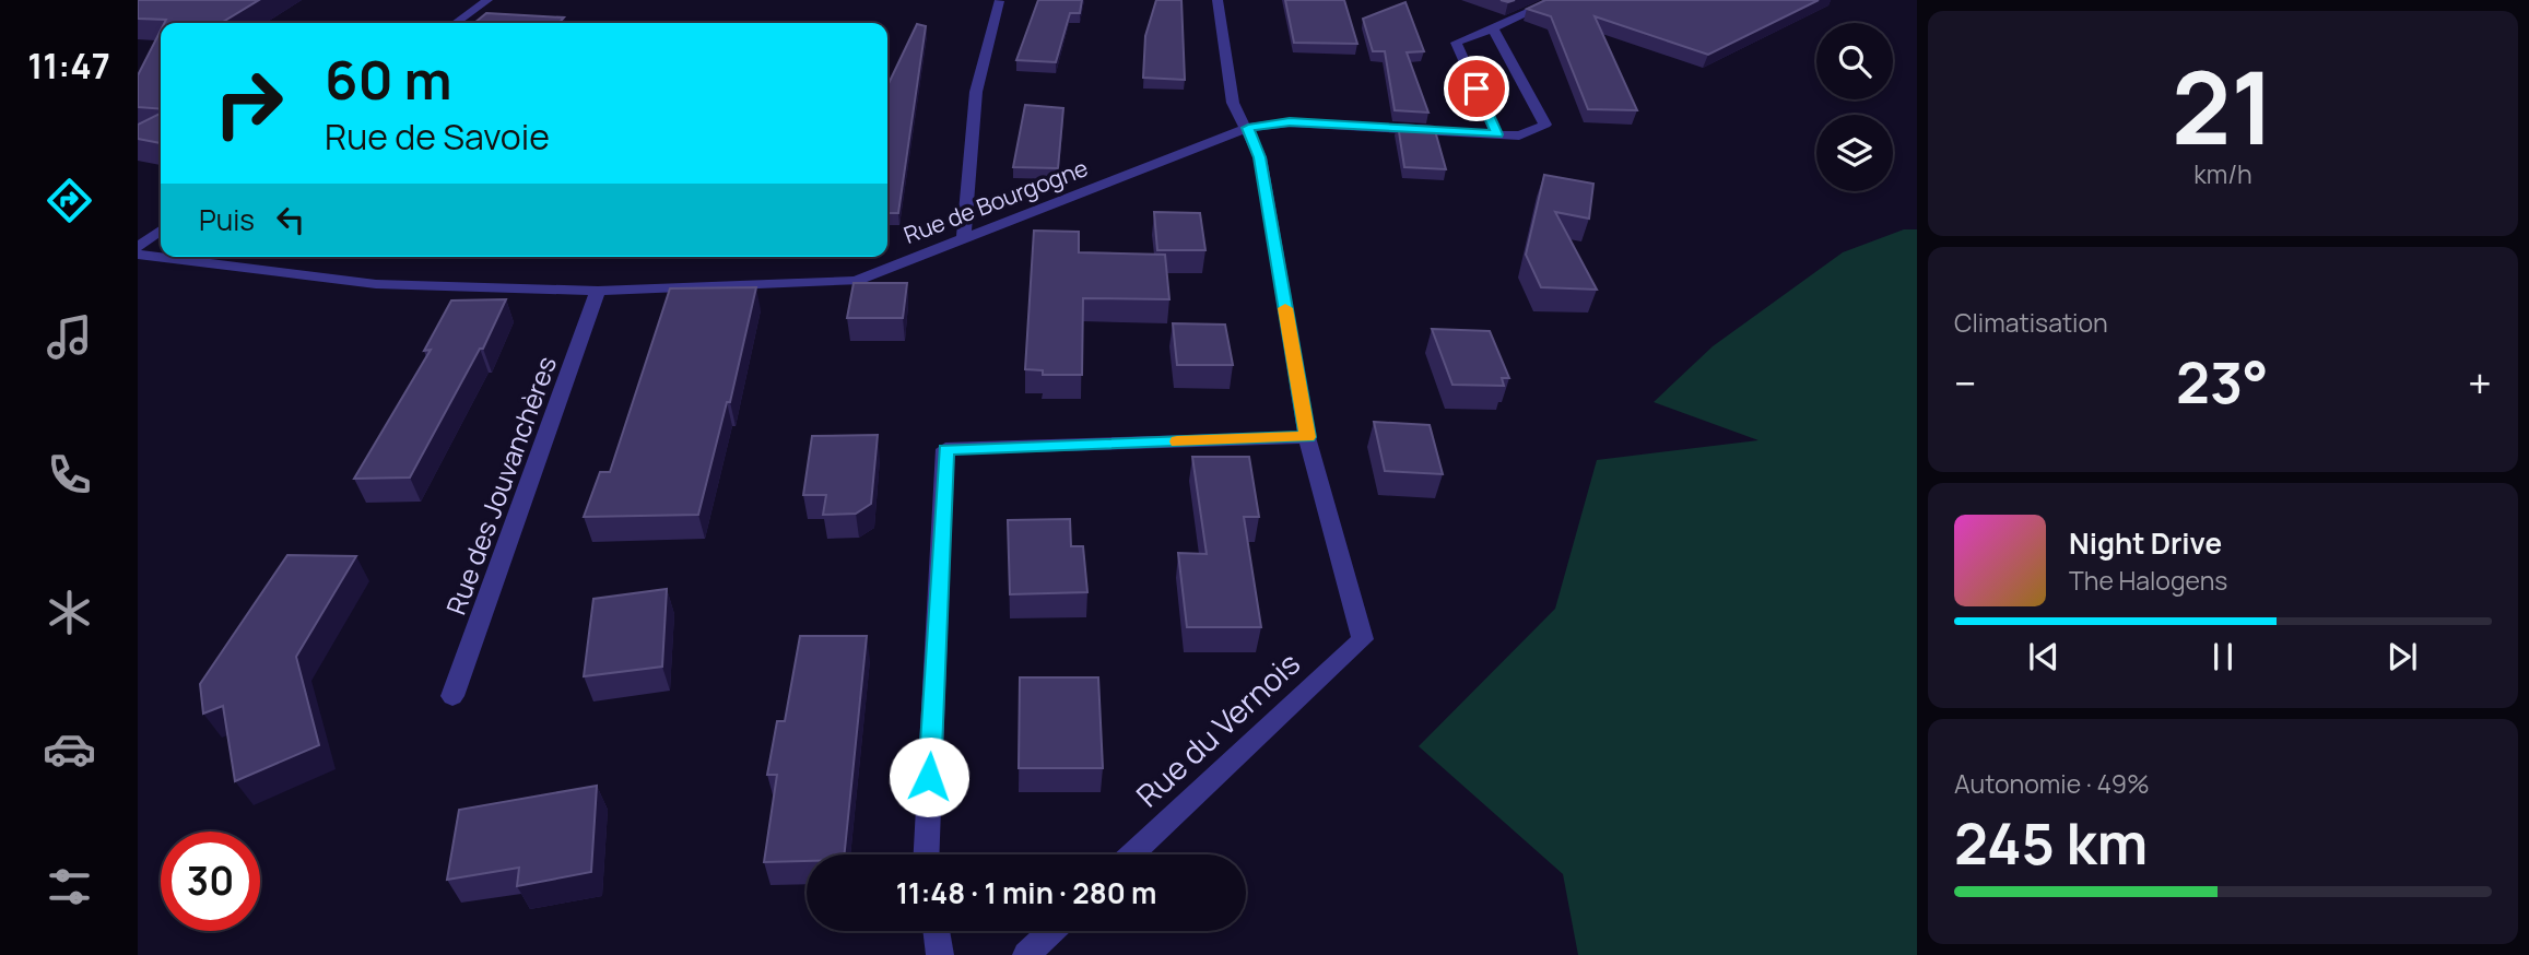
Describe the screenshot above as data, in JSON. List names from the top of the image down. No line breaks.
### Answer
{"streets":{"street":["Rue de Bourgogne","Rue des Jouvanchères","Rue du Vernois"]},"crossings":[["Rue de Bourgogne","Rue des Jouvanchères"]],"page":{"tabs":"11:47","tile":[["21","km/h"],"Climatisation",["Autonomie · 49%","245 km"]],"turn":["60 m","Rue de Savoie"],"then":"Puis","heat":["−","23°","+"],"song":["Night Drive","The Halogens"],"limit":"30","trip":"11:48 · 1 min · 280 m"}}
